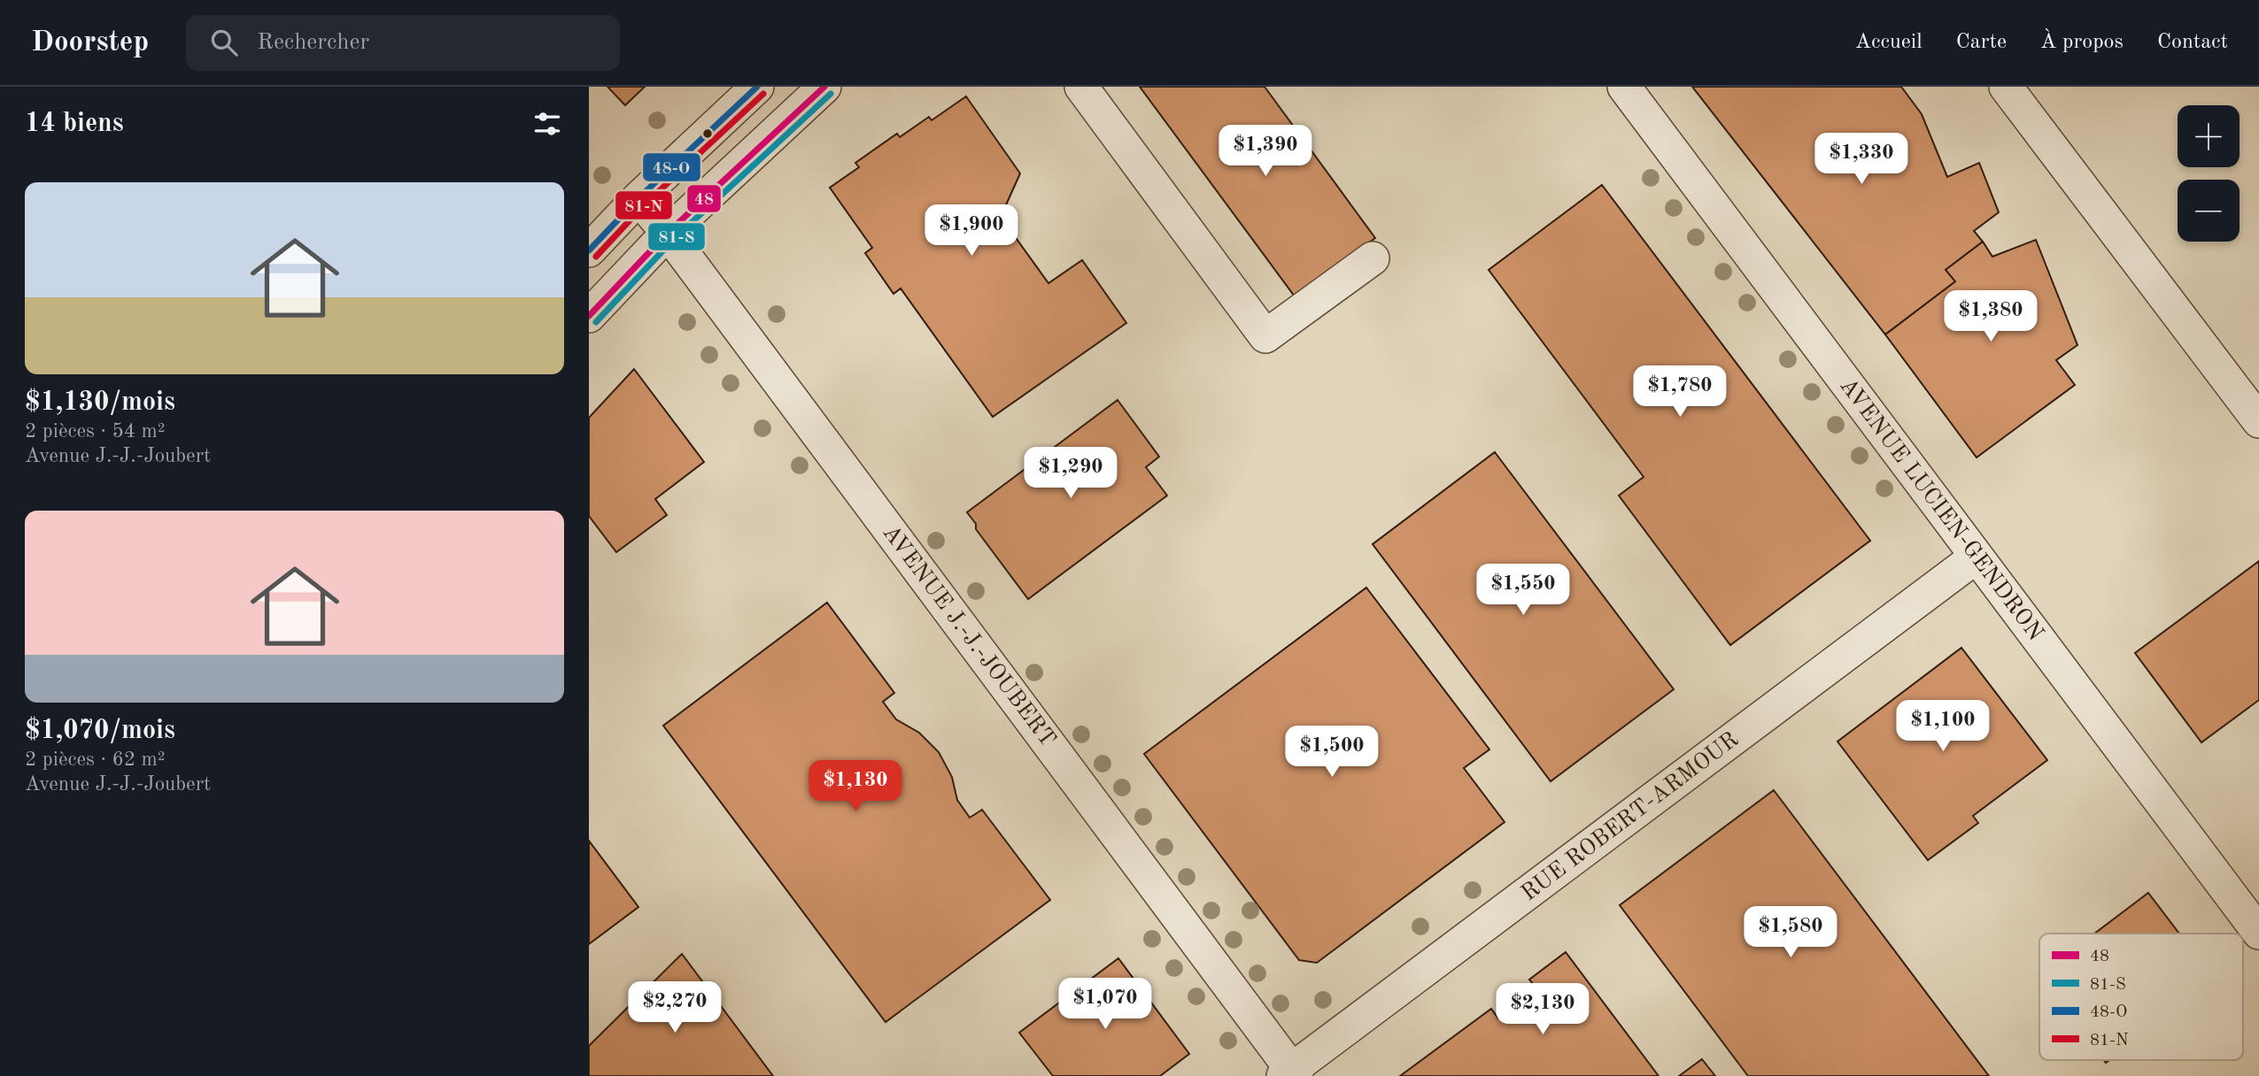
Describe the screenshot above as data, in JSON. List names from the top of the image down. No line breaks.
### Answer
{"streets":{"street":["AVENUE LUCIEN-GENDRON","AVENUE J.-J.-JOUBERT","RUE ROBERT-ARMOUR"]},"crossings":[["AVENUE LUCIEN-GENDRON","RUE ROBERT-ARMOUR"],["AVENUE J.-J.-JOUBERT","RUE ROBERT-ARMOUR"]],"lines":["transit line 48","transit line 48-O","transit line 81-S","transit line 81-N"],"legend":["48","81-S","48-O","81-N"],"page":{"header":"Doorstep","search":"Rechercher","nav":["Accueil","Carte","À propos","Contact"],"heading":"14 biens","map_buttons":["+","−"],"price":["$1,390","$1,330","$1,900","$1,380","$1,780","$1,290","$1,550","$1,100","$1,500","$1,130","$1,580","$1,070","$2,270","$2,130"],"list":[{"name":"$1,130/mois","note":"2 pièces · 54 m² · Avenue J.-J.-Joubert"},{"name":"$1,070/mois","note":"2 pièces · 62 m² · Avenue J.-J.-Joubert"}]}}
